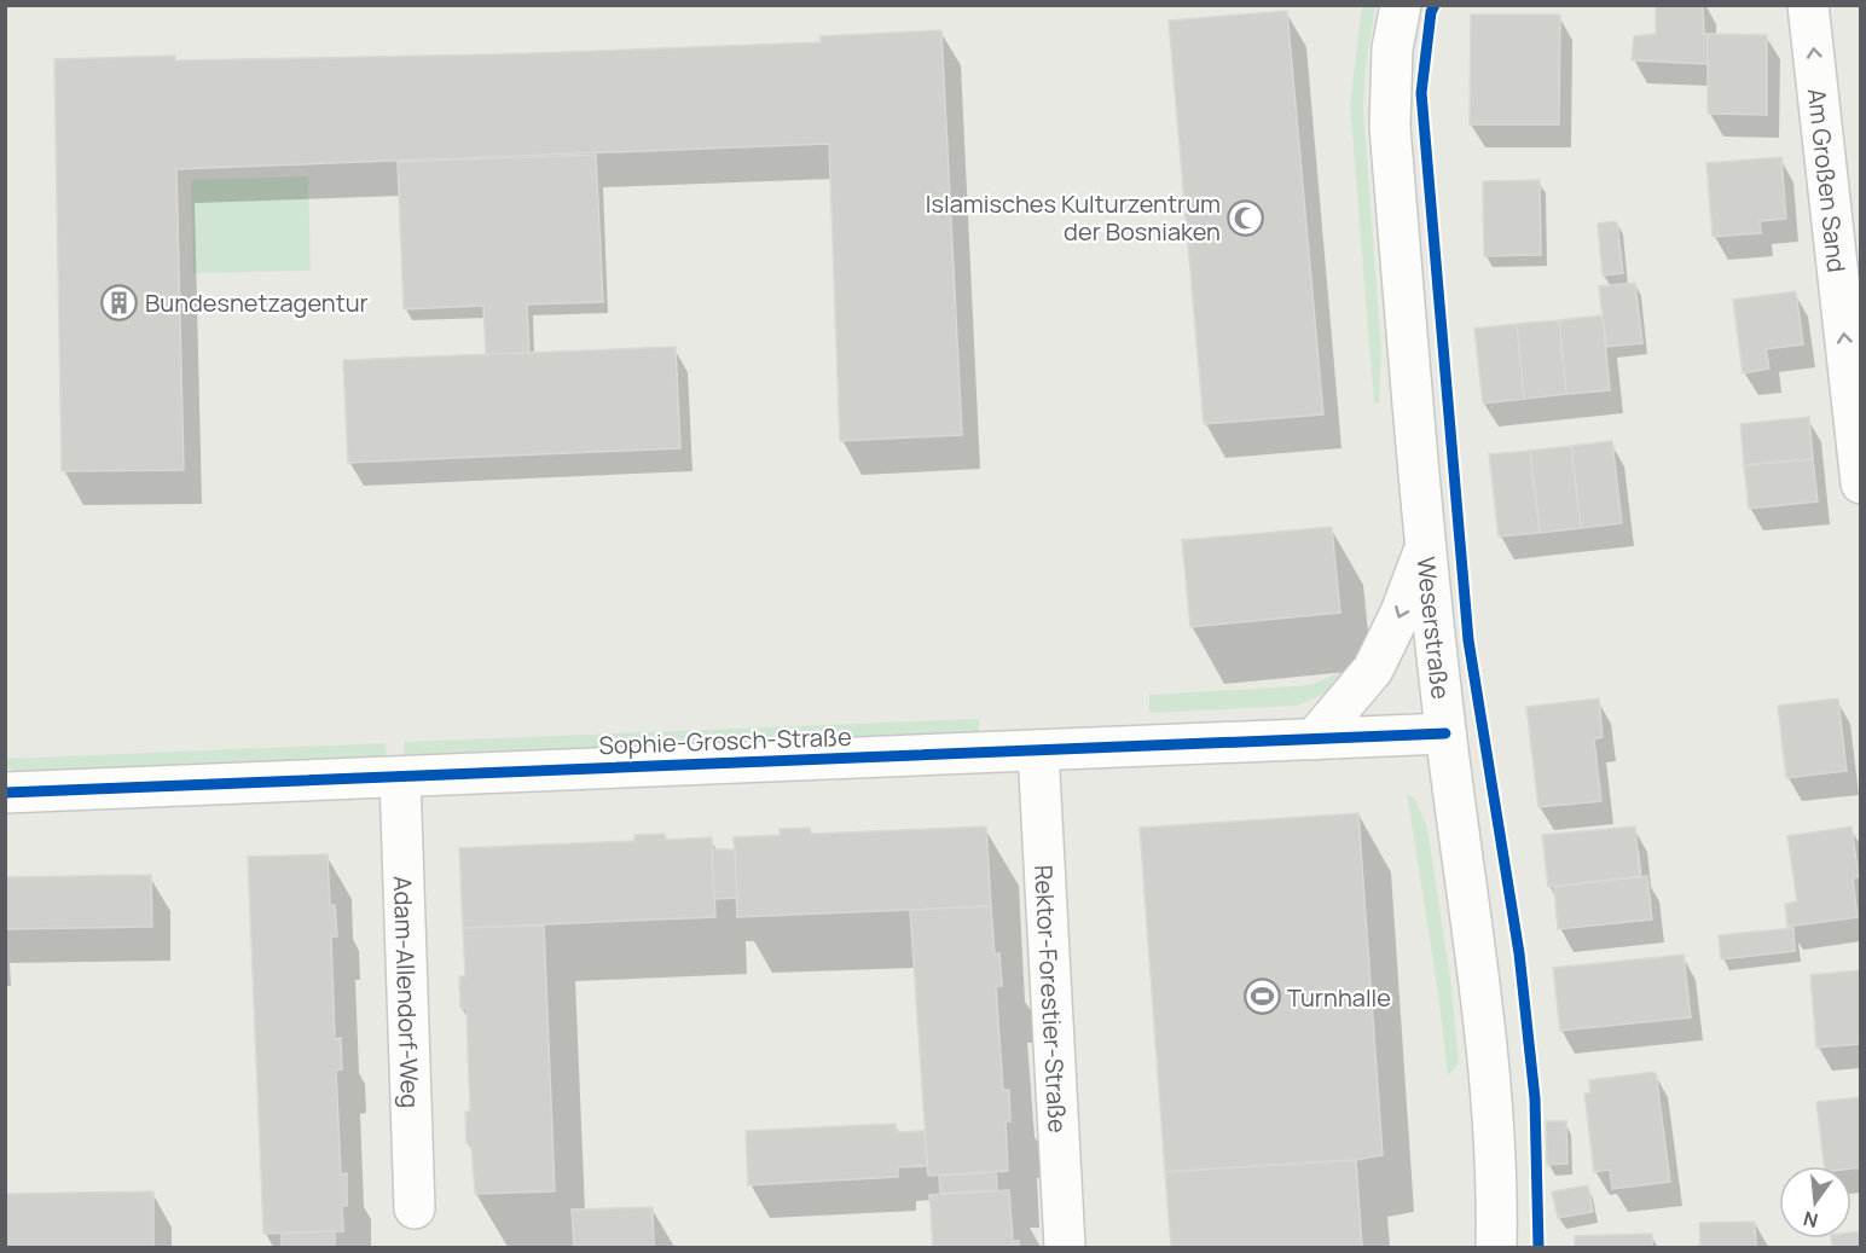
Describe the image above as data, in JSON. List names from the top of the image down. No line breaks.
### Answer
{"streets":{"street":["Am Großen Sand","Weserstraße","Sophie-Grosch-Straße","Adam-Allendorf-Weg","Rektor-Forestier-Straße"]},"crossings":[["Weserstraße","Sophie-Grosch-Straße"],["Sophie-Grosch-Straße","Adam-Allendorf-Weg"],["Sophie-Grosch-Straße","Rektor-Forestier-Straße"]],"one_way":["Am Großen Sand"],"places":{"mosque":["Islamisches Kulturzentrum der Bosniaken"],"building":["Bundesnetzagentur"],"sports":["Turnhalle"]},"north":"bottom"}
